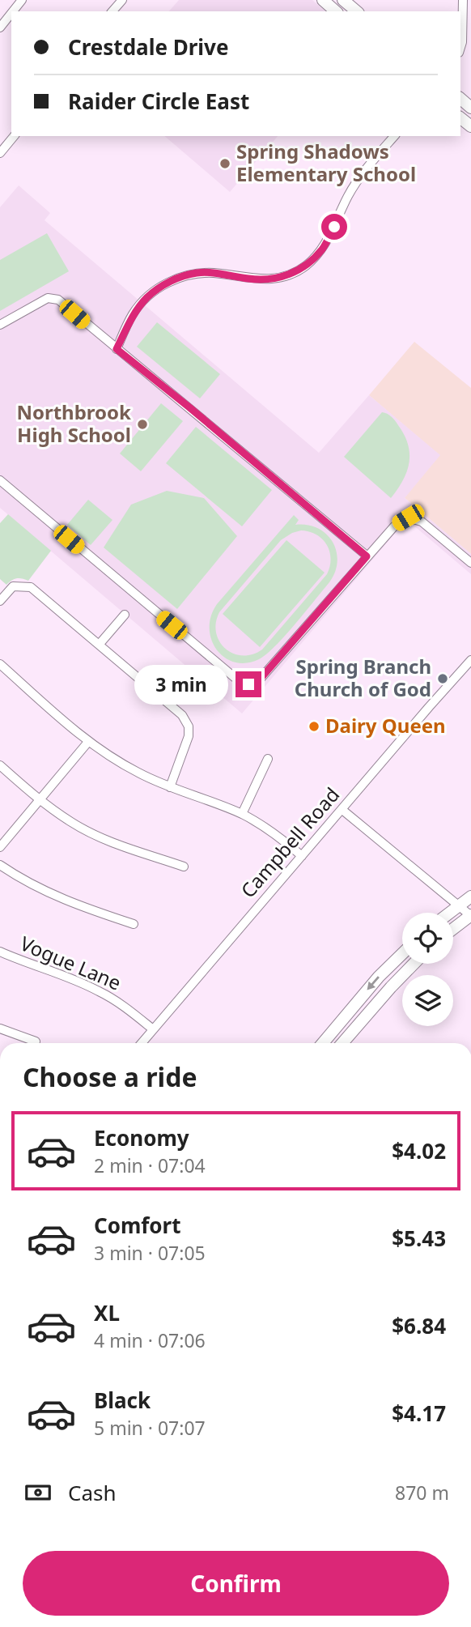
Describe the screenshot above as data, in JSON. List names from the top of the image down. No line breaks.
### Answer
{"streets":{"street":["Campbell Road","Vogue Lane"]},"crossings":[["Campbell Road","Vogue Lane"]],"places":["Spring Shadows Elementary School","Northbrook High School","Spring Branch Church of God","Dairy Queen"],"page":{"banner":["Crestdale Drive","Raider Circle East"],"bubble":"3 min","heading":"Choose a ride","list":[{"name":"Economy","note":"2 min · 07:04","value":"$4.02"},{"name":"Comfort","note":"3 min · 07:05","value":"$5.43"},{"name":"XL","note":"4 min · 07:06","value":"$6.84"},{"name":"Black","note":"5 min · 07:07","value":"$4.17"}],"pay":["Cash","870 m"],"buttons":"Confirm"}}
